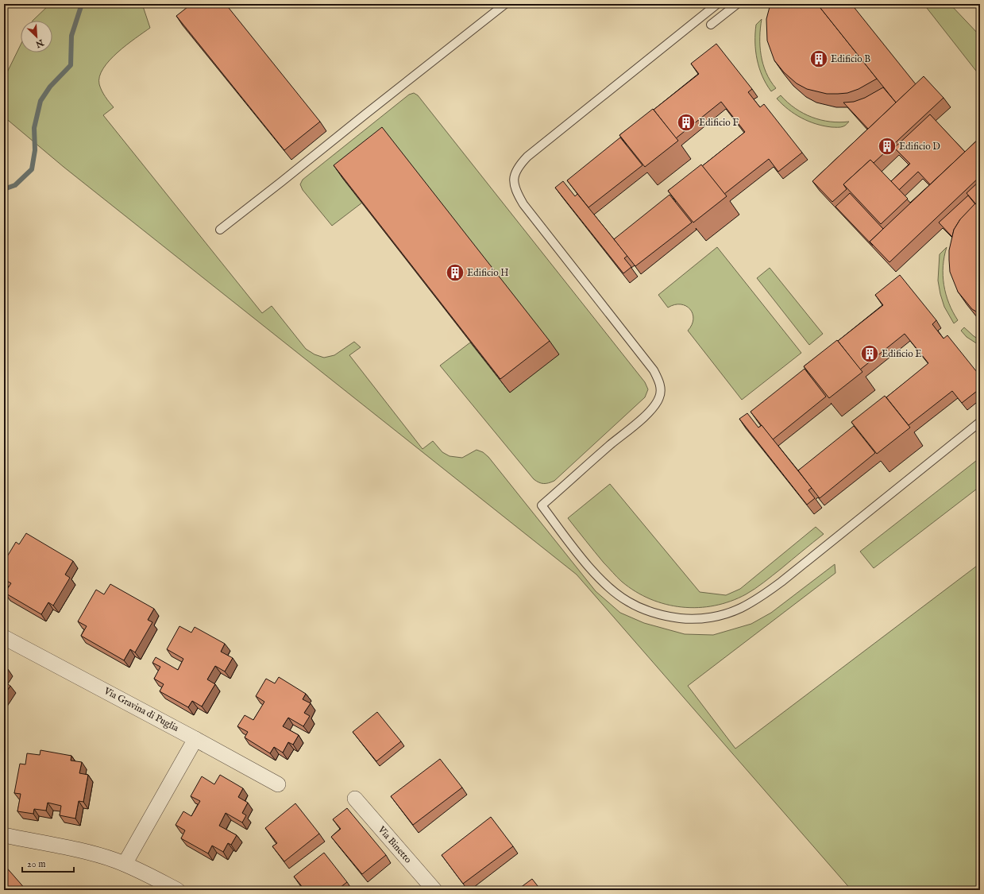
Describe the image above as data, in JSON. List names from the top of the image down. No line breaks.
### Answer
{"streets":{"street":["Via Gravina di Puglia","Via Binetto"]},"places":{"building":["Edificio B","Edificio F","Edificio D","Edificio H","Edificio E"]},"scale_bar":"20 m","north":"bottom right"}
